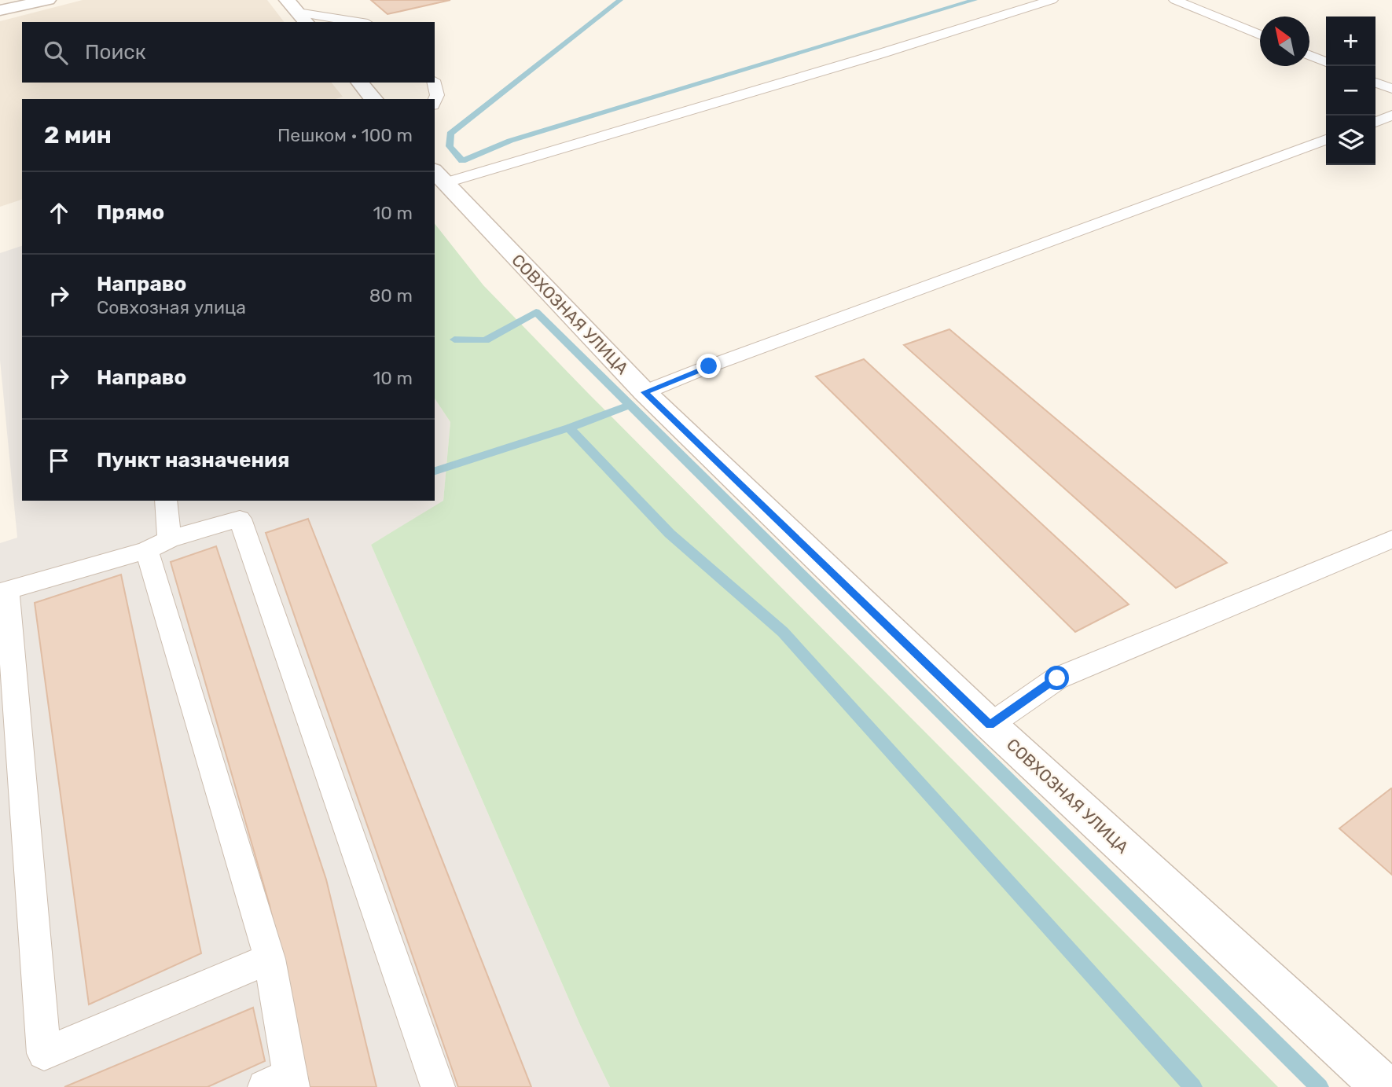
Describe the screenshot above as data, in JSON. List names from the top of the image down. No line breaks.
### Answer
{"streets":{"street":["СОВХОЗНАЯ УЛИЦА"]},"north":"top left","page":{"map_buttons":["+","−"],"search":"Поиск","heading":["2 мин","Пешком · 100 m"],"list":[["Прямо","10 m"],["Направо","Совхозная улица","80 m"],["Направо","10 m"],"Пункт назначения"]}}
